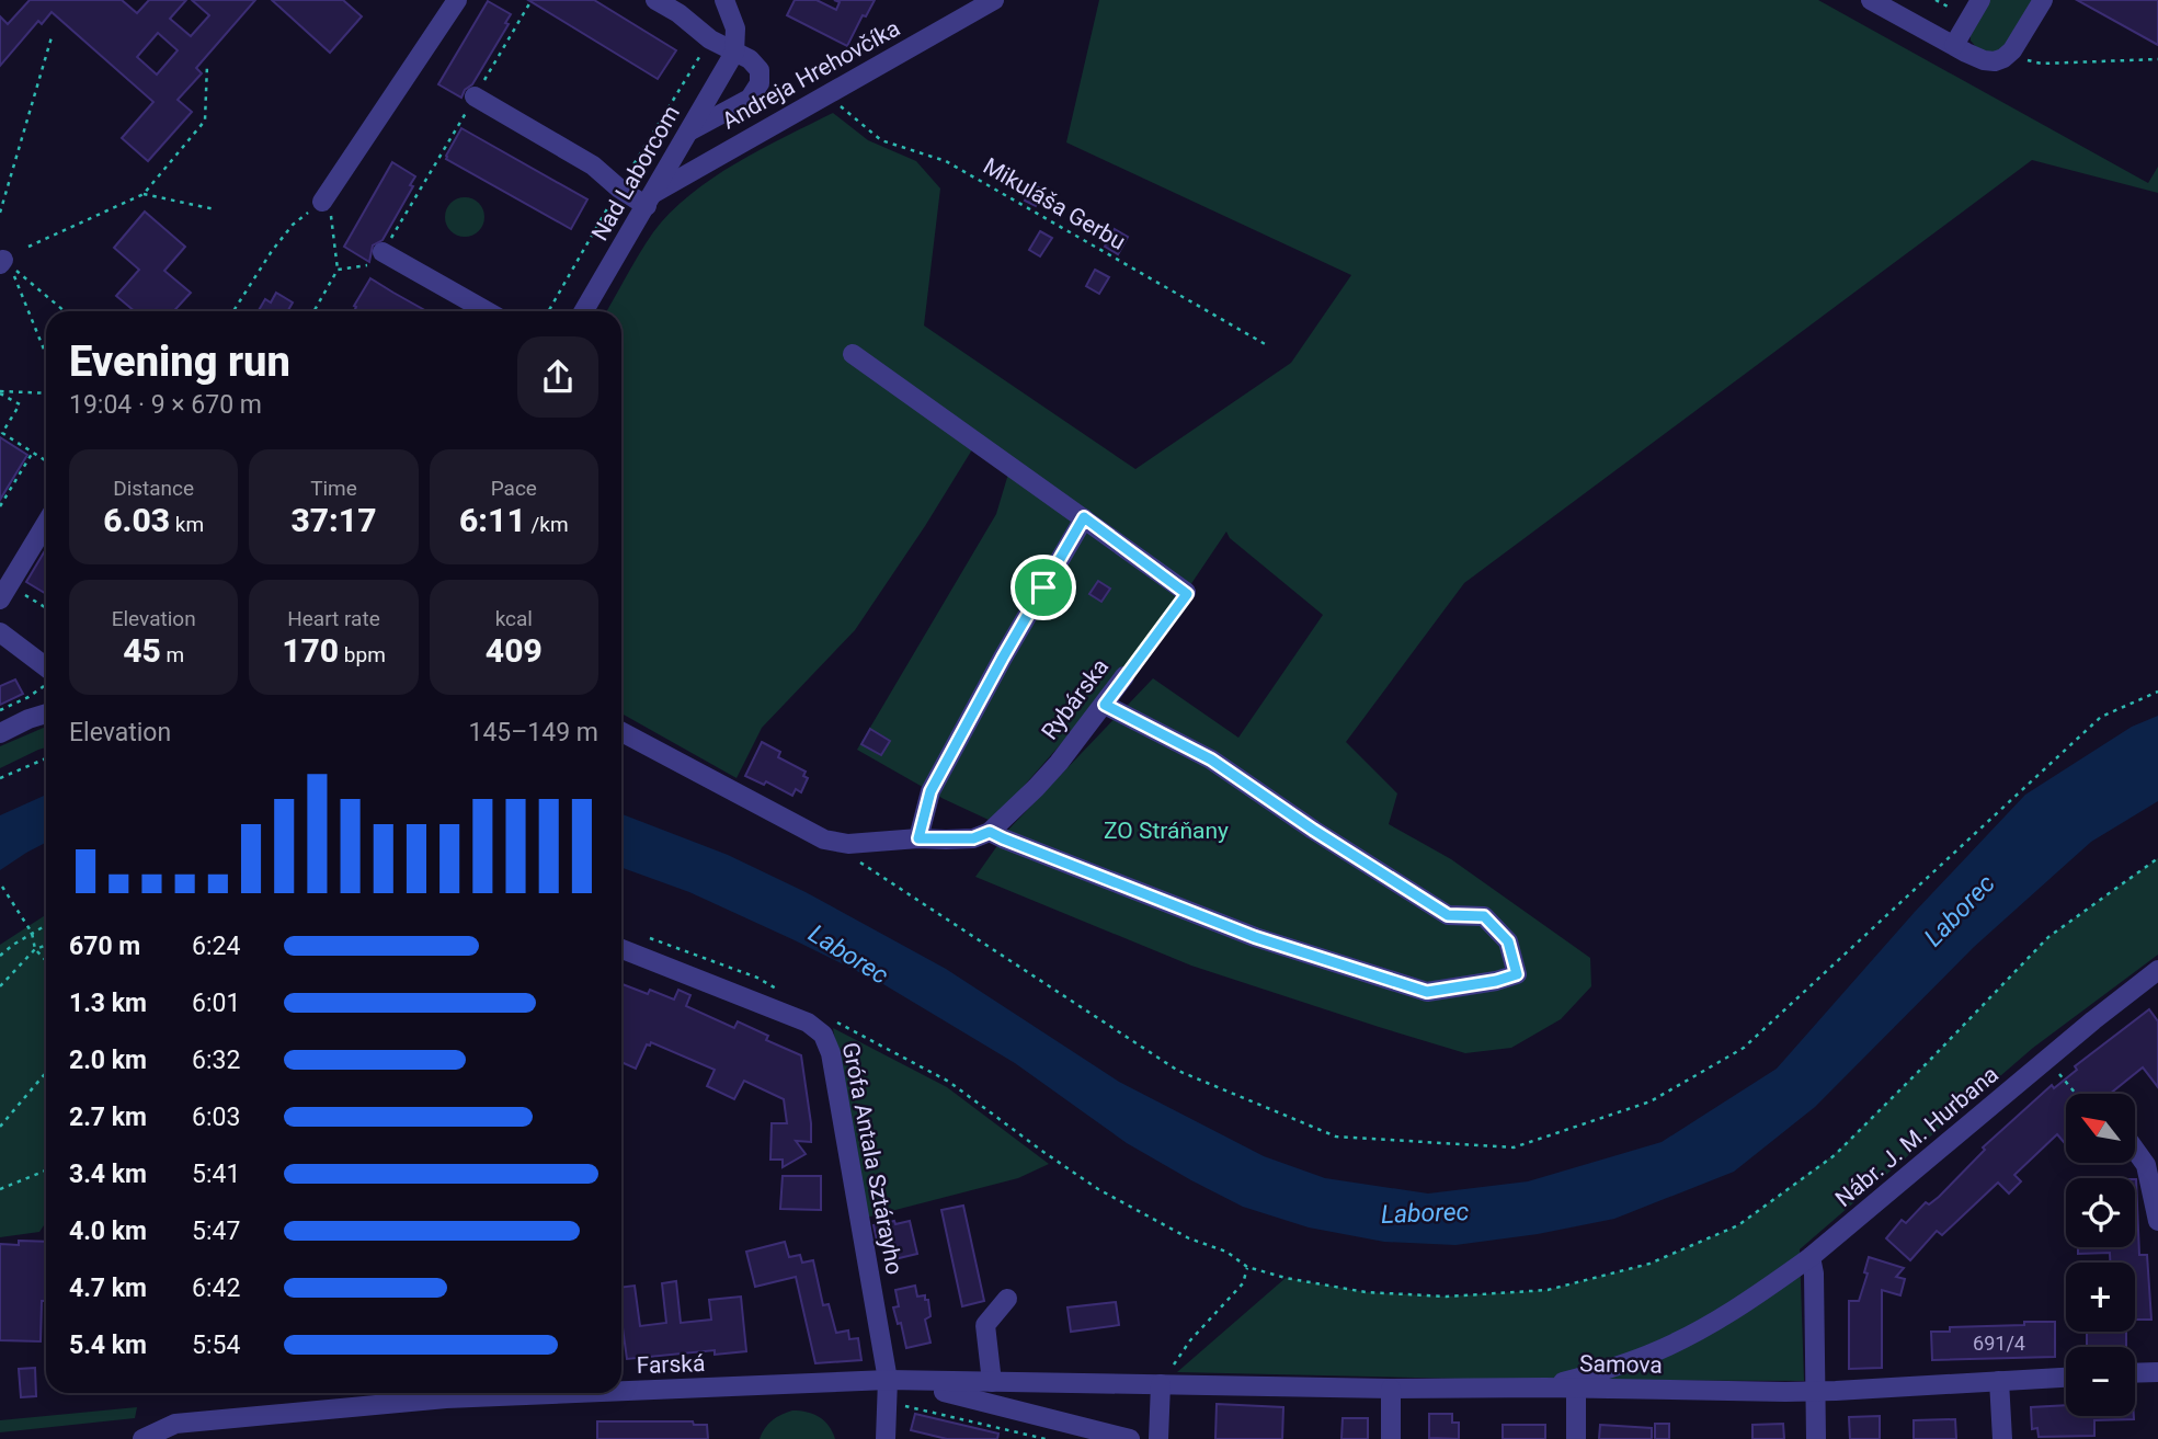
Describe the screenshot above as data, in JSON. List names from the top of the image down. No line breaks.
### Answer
{"streets":{"street":["Andreja Hrehovčíka","Nad Laborcom","Rybárska","Nábr. J. M. Hurbana","Grófa Antala Sztárayho","Farská","Samova"],"path":["Mikuláša Gerbu"]},"crossings":[["Andreja Hrehovčíka","Nad Laborcom"],["Andreja Hrehovčíka","Mikuláša Gerbu"],["Nábr. J. M. Hurbana","Samova"],["Grófa Antala Sztárayho","Farská"],["Farská","Samova"]],"water":["Laborec"],"parks":["ZO Stráňany"],"house_numbers":["691/4"],"north":"top left","page":{"heading":["Evening run","19:04 · 9 × 670 m"],"stats":[["Distance","6.03 km"],["Time","37:17"],["Pace","6:11 /km"],["Elevation","45 m"],["Heart rate","170 bpm"],["kcal","409"]],"chart":["Elevation","145–149 m"],"list":[{"name":"670 m","note":"6:24"},{"name":"1.3 km","note":"6:01"},{"name":"2.0 km","note":"6:32"},{"name":"2.7 km","note":"6:03"},{"name":"3.4 km","note":"5:41"},{"name":"4.0 km","note":"5:47"},{"name":"4.7 km","note":"6:42"},{"name":"5.4 km","note":"5:54"}],"map_buttons":["+","−"]}}
